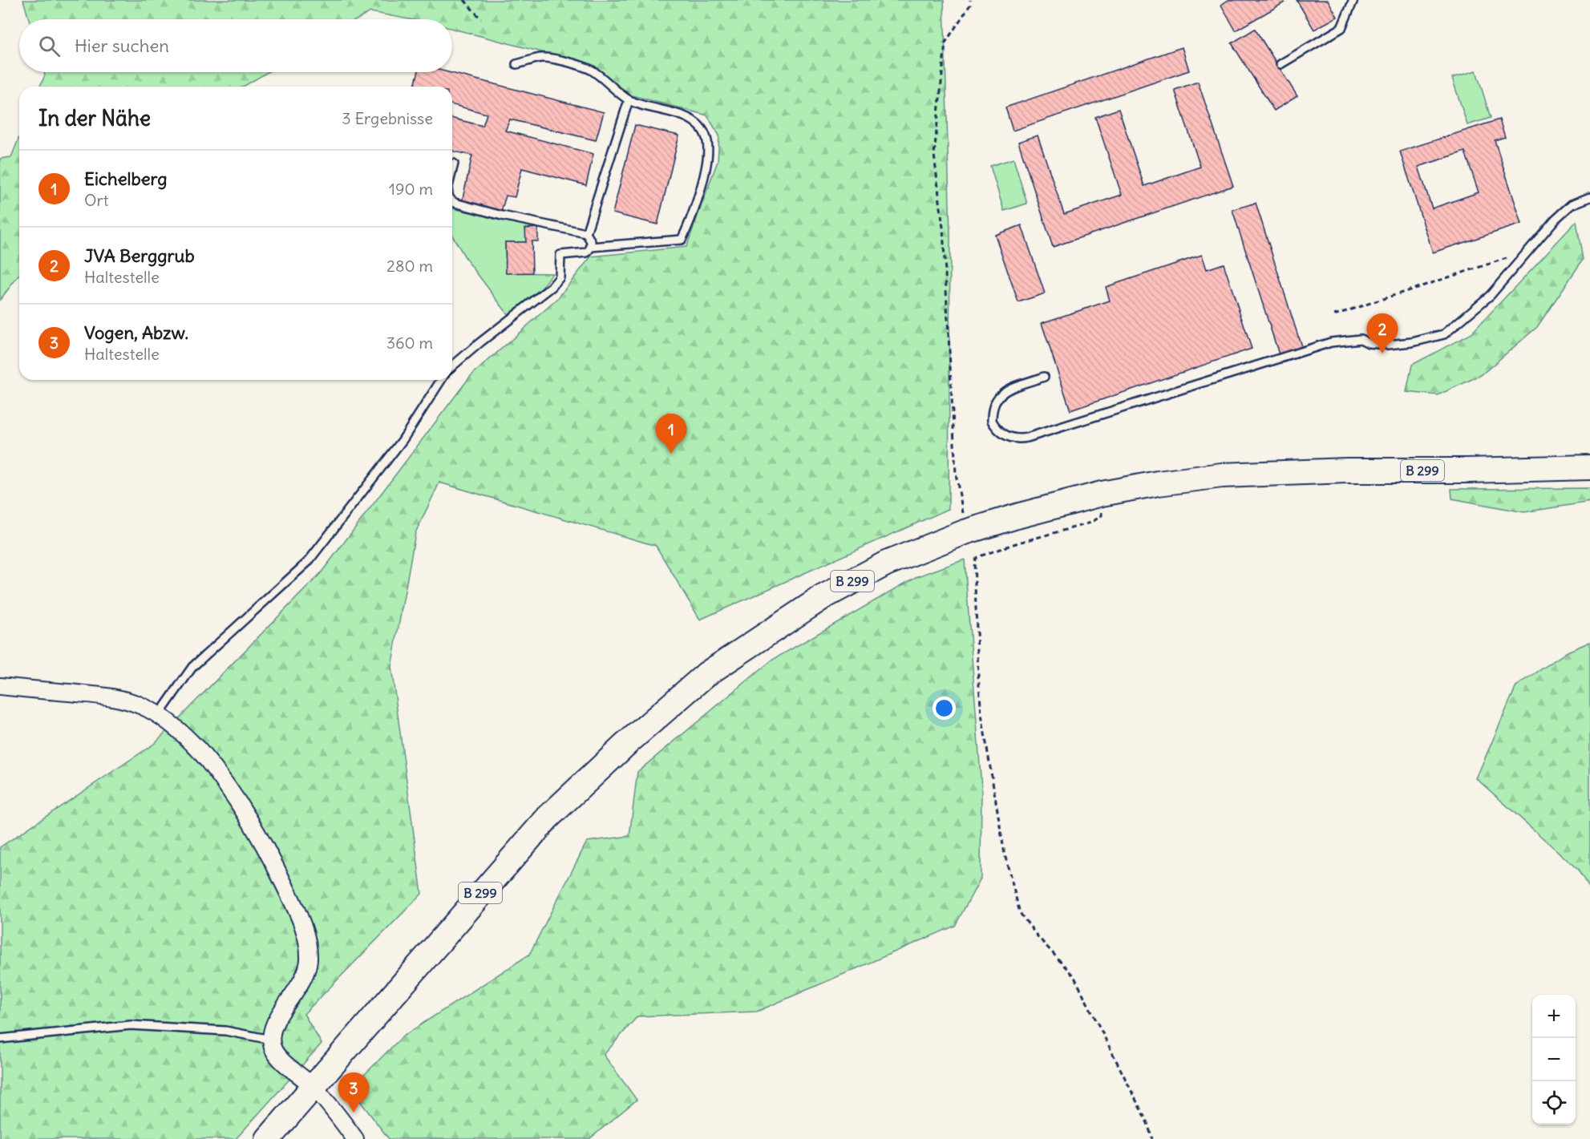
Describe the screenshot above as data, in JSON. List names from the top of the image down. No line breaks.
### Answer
{"streets":{"main road":["B 299"]},"page":{"search":"Hier suchen","heading":["In der Nähe","3 Ergebnisse"],"list":[{"mark":"1","name":"Eichelberg","note":"Ort","value":"190 m"},{"mark":"2","name":"JVA Berggrub","note":"Haltestelle","value":"280 m"},{"mark":"3","name":"Vogen, Abzw.","note":"Haltestelle","value":"360 m"}],"pins":["2","1","3"],"map_buttons":["+","−"]}}
